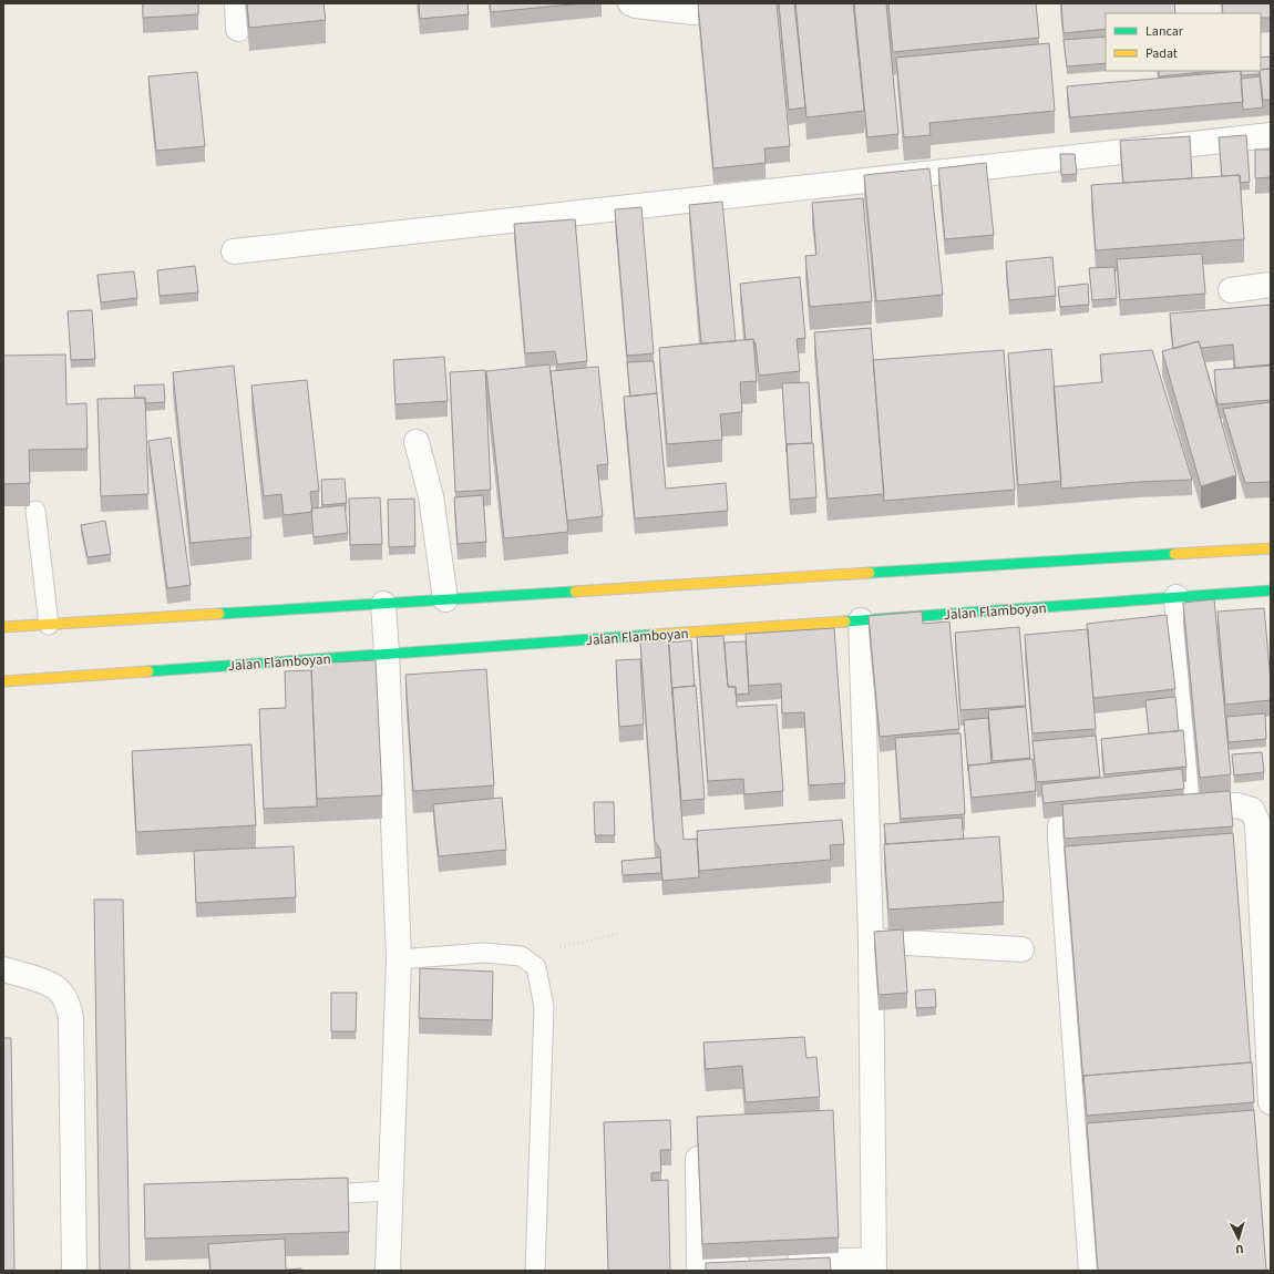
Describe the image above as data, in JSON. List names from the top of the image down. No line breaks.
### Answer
{"streets":{"main road":["Jalan Flamboyan"]},"legend":["Lancar","Padat"],"north":"bottom"}
